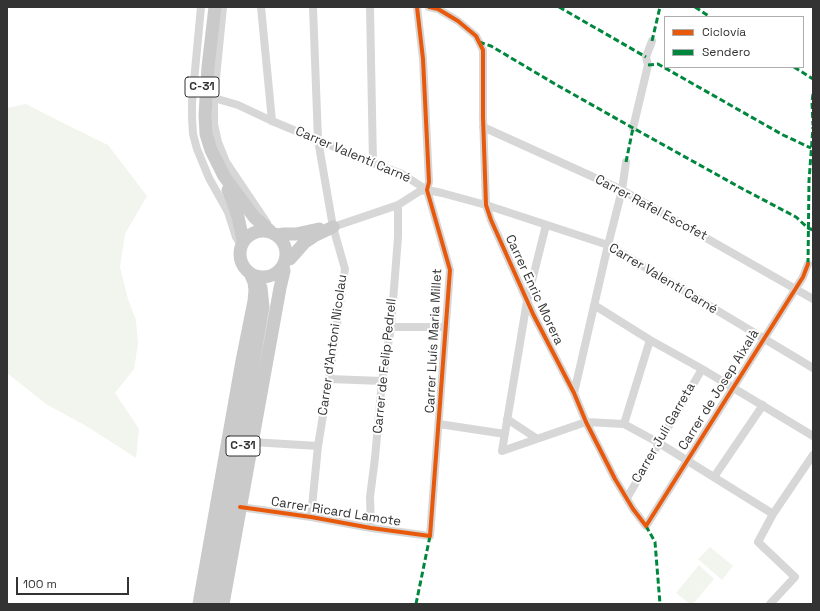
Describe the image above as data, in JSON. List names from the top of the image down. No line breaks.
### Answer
{"streets":{"main road":["C-31"],"street":["Carrer Valentí Carné","Carrer Rafel Escofet","Carrer Enric Morera","Carrer Lluís Maria Millet","Carrer d'Antoni Nicolau","Carrer de Felip Pedrell","Carrer de Josep Aixalà","Carrer Juli Garreta","Carrer Ricard Lamote"]},"crossings":[["Carrer Valentí Carné","Carrer Enric Morera"],["Carrer Valentí Carné","Carrer Lluís Maria Millet"],["Carrer Valentí Carné","Carrer d'Antoni Nicolau"],["Carrer Valentí Carné","Carrer de Josep Aixalà"],["Carrer Rafel Escofet","Carrer Enric Morera"],["Carrer Rafel Escofet","Carrer de Josep Aixalà"],["Carrer Enric Morera","Carrer de Josep Aixalà"],["Carrer Enric Morera","Carrer Juli Garreta"],["Carrer Lluís Maria Millet","Carrer Ricard Lamote"],["Carrer d'Antoni Nicolau","Carrer Ricard Lamote"],["Carrer de Felip Pedrell","Carrer Ricard Lamote"]],"legend":["Ciclovía","Sendero"],"scale_bar":"100 m"}
